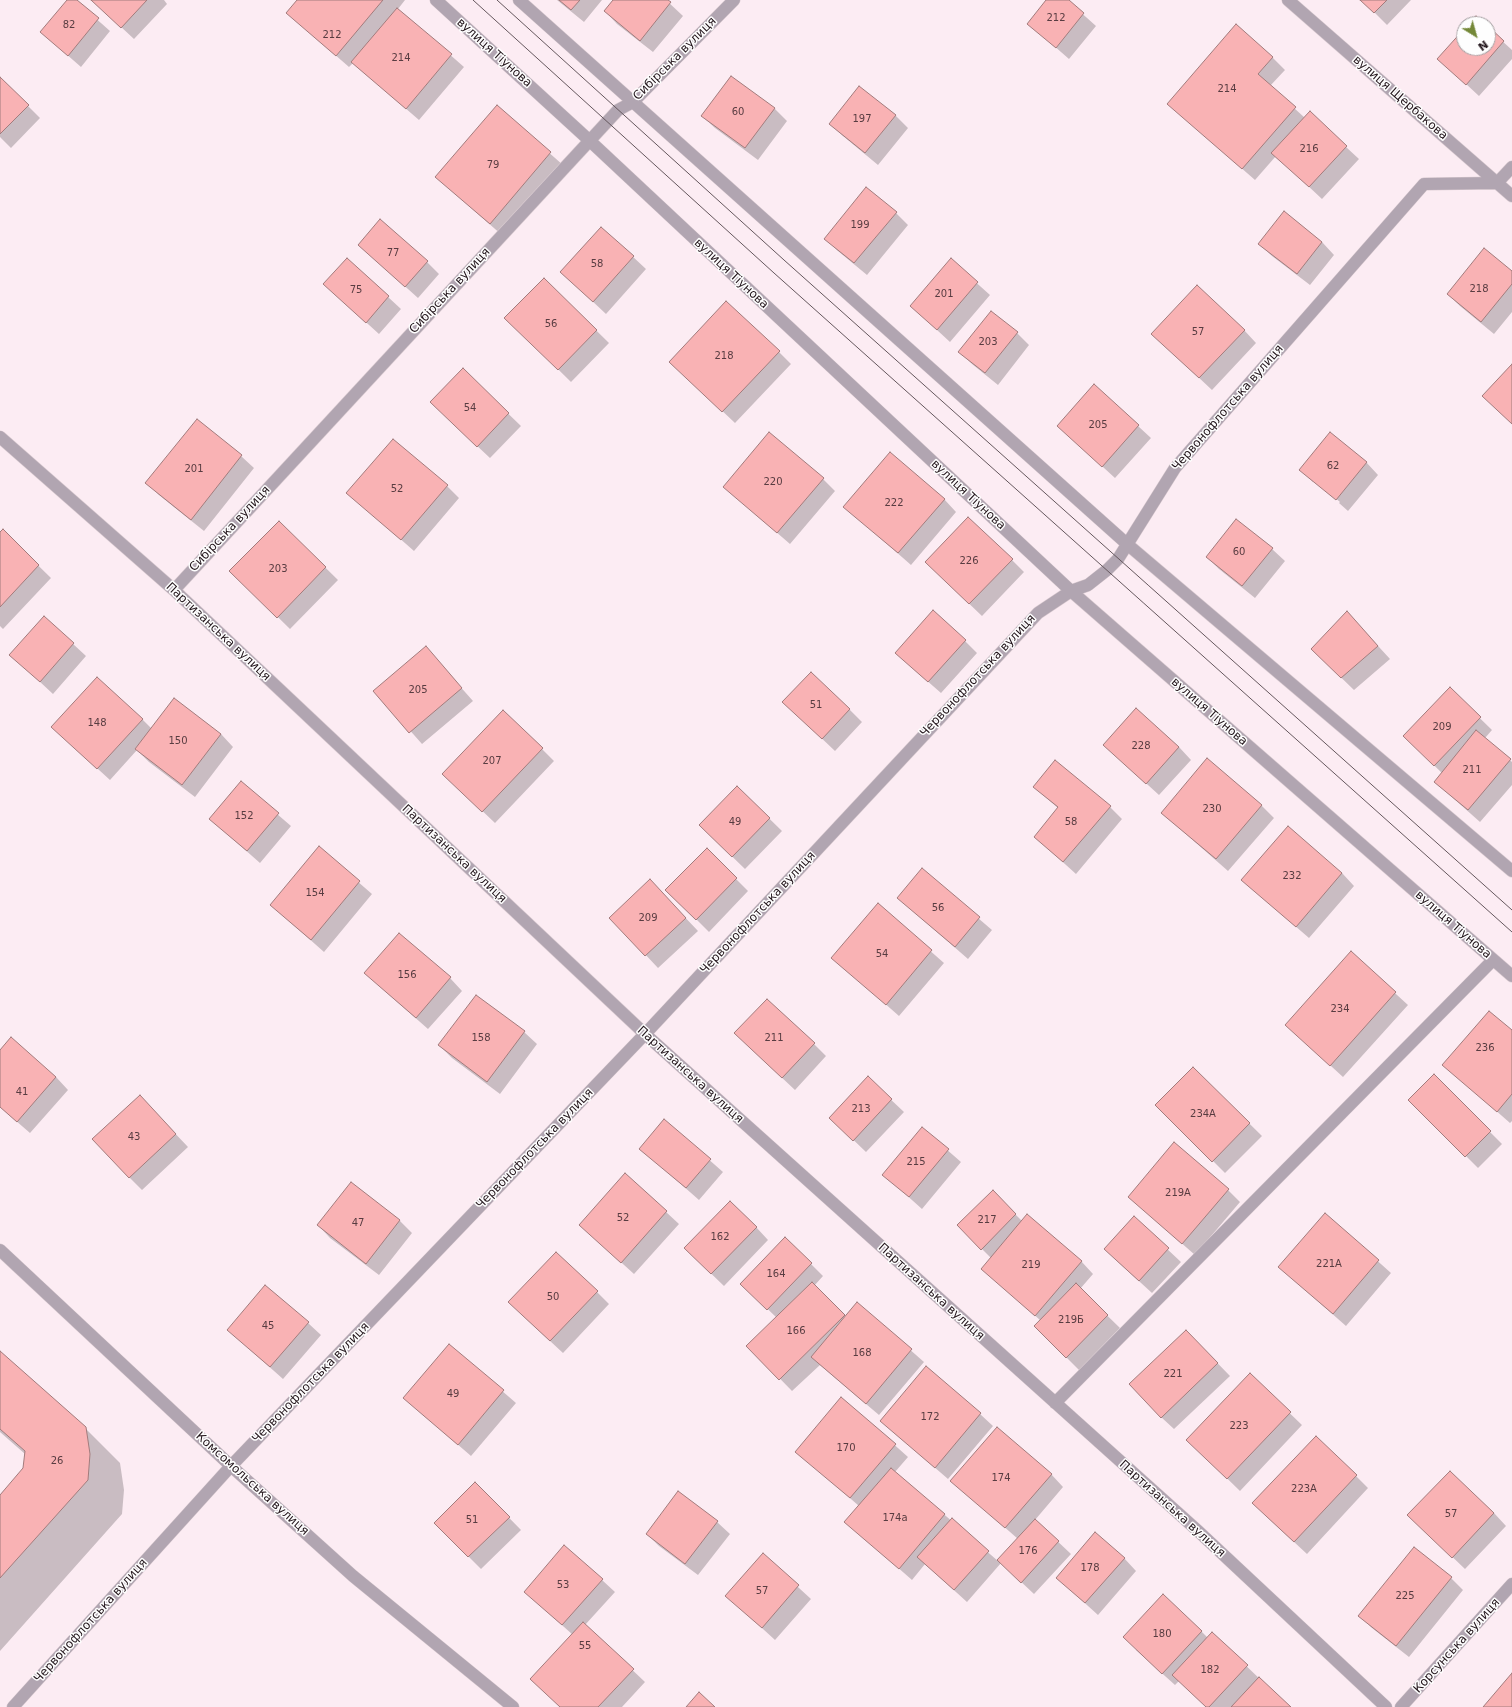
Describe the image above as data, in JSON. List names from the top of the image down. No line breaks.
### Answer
{"streets":{"street":["вулиця Тіунова","Сибірська вулиця","вулиця Щербакова","Червонофлотська вулиця","Партизанська вулиця","Комсомольська вулиця","Корсунська вулиця"]},"crossings":[["вулиця Тіунова","Сибірська вулиця"],["вулиця Тіунова","Червонофлотська вулиця"],["Сибірська вулиця","Партизанська вулиця"],["вулиця Щербакова","Червонофлотська вулиця"],["Червонофлотська вулиця","Партизанська вулиця"],["Червонофлотська вулиця","Комсомольська вулиця"]],"house_numbers":["212","82","212","214","214","60","197","216","79","199","77","58","218","75","201","56","57","203","218","54","205","62","201","220","52","222","60","226","203","205","51","148","209","150","228","207","211","230","152","49","58","232","154","56","209","54","156","234","158","211","236","41","213","234А","43","215","219А","52","217","47","162","221А","219","164","50","219Б","45","166","168","221","49","172","223","170","26","174","223А","57","174а","51","176","178","53","57","225","180","55","182"],"north":"bottom right"}
